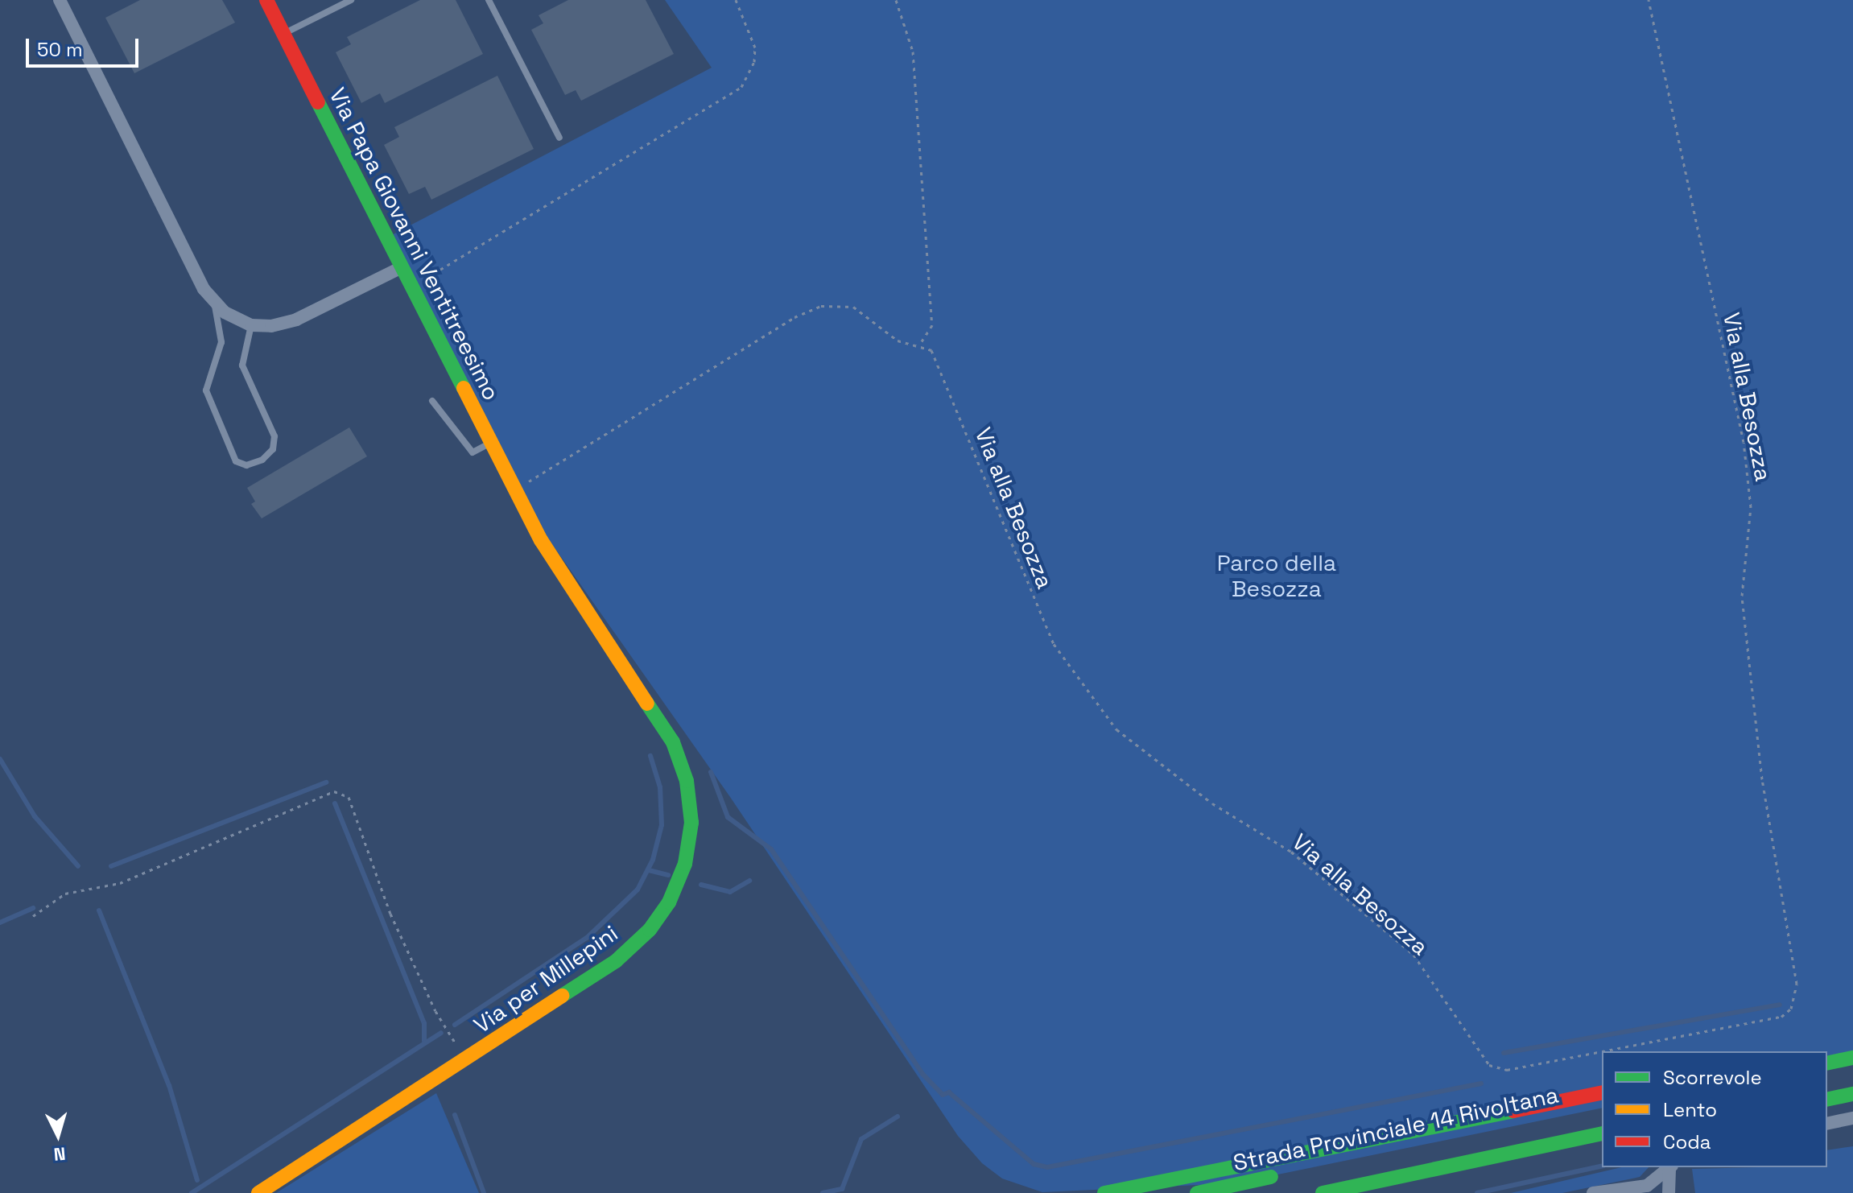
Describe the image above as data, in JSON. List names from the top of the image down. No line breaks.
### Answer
{"streets":{"main road":["Via Papa Giovanni Ventitreesimo","Via per Millepini","Strada Provinciale 14 Rivoltana"],"path":["Via alla Besozza"]},"crossings":[["Via Papa Giovanni Ventitreesimo","Via per Millepini"]],"parks":["Parco della Besozza"],"legend":["Scorrevole","Lento","Coda"],"scale_bar":"50 m","north":"bottom"}
